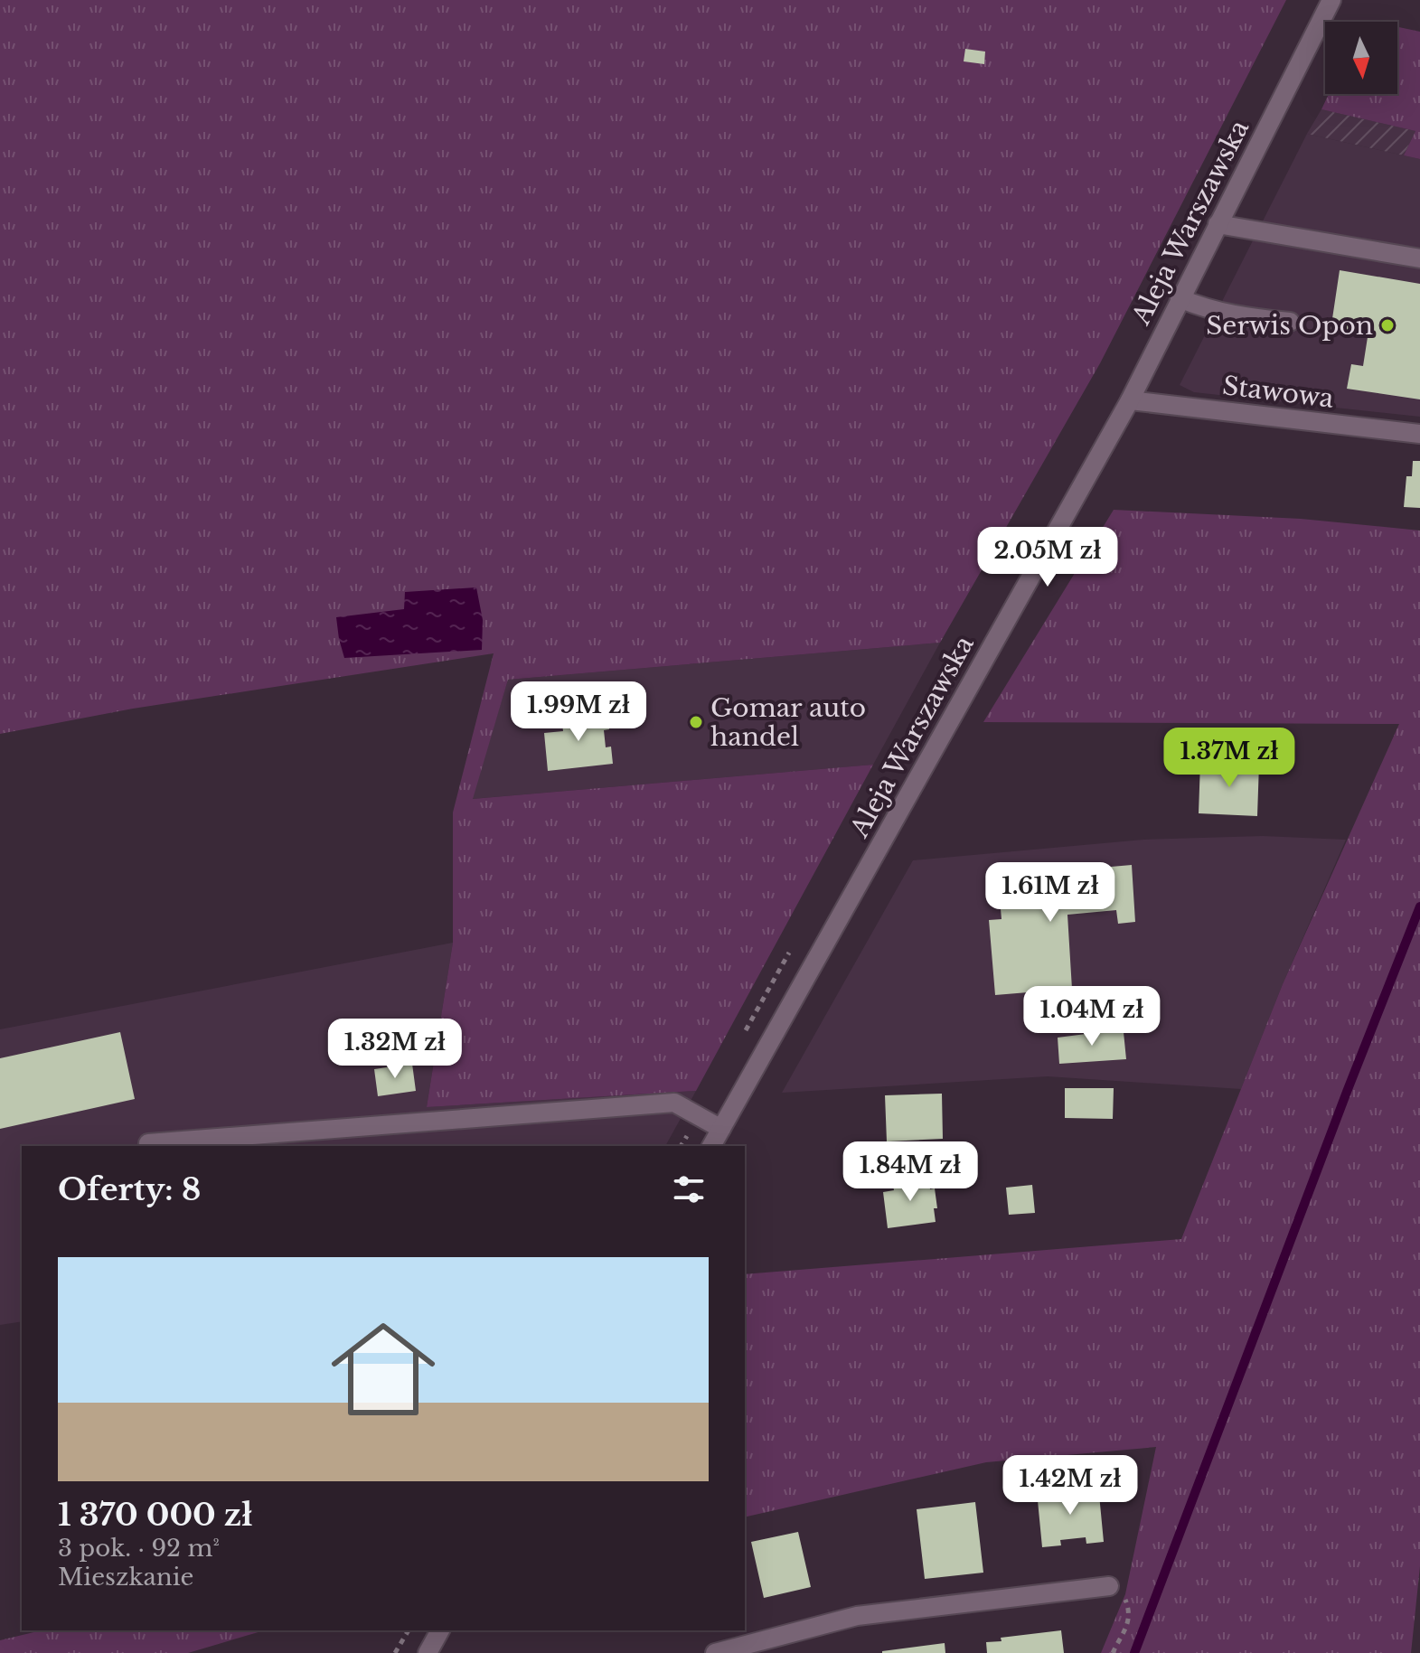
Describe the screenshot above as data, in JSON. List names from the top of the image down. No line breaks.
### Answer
{"streets":{"street":["Aleja Warszawska","Stawowa"]},"crossings":[["Aleja Warszawska","Stawowa"]],"places":["Serwis Opon","Gomar auto handel"],"north":"bottom","page":{"price":["2.05M zł","1.99M zł","1.37M zł","1.61M zł","1.04M zł","1.32M zł","1.84M zł","1.42M zł"],"heading":"Oferty: 8","list":[{"name":"1 370 000 zł","note":"3 pok. · 92 m² · Mieszkanie"}]}}
